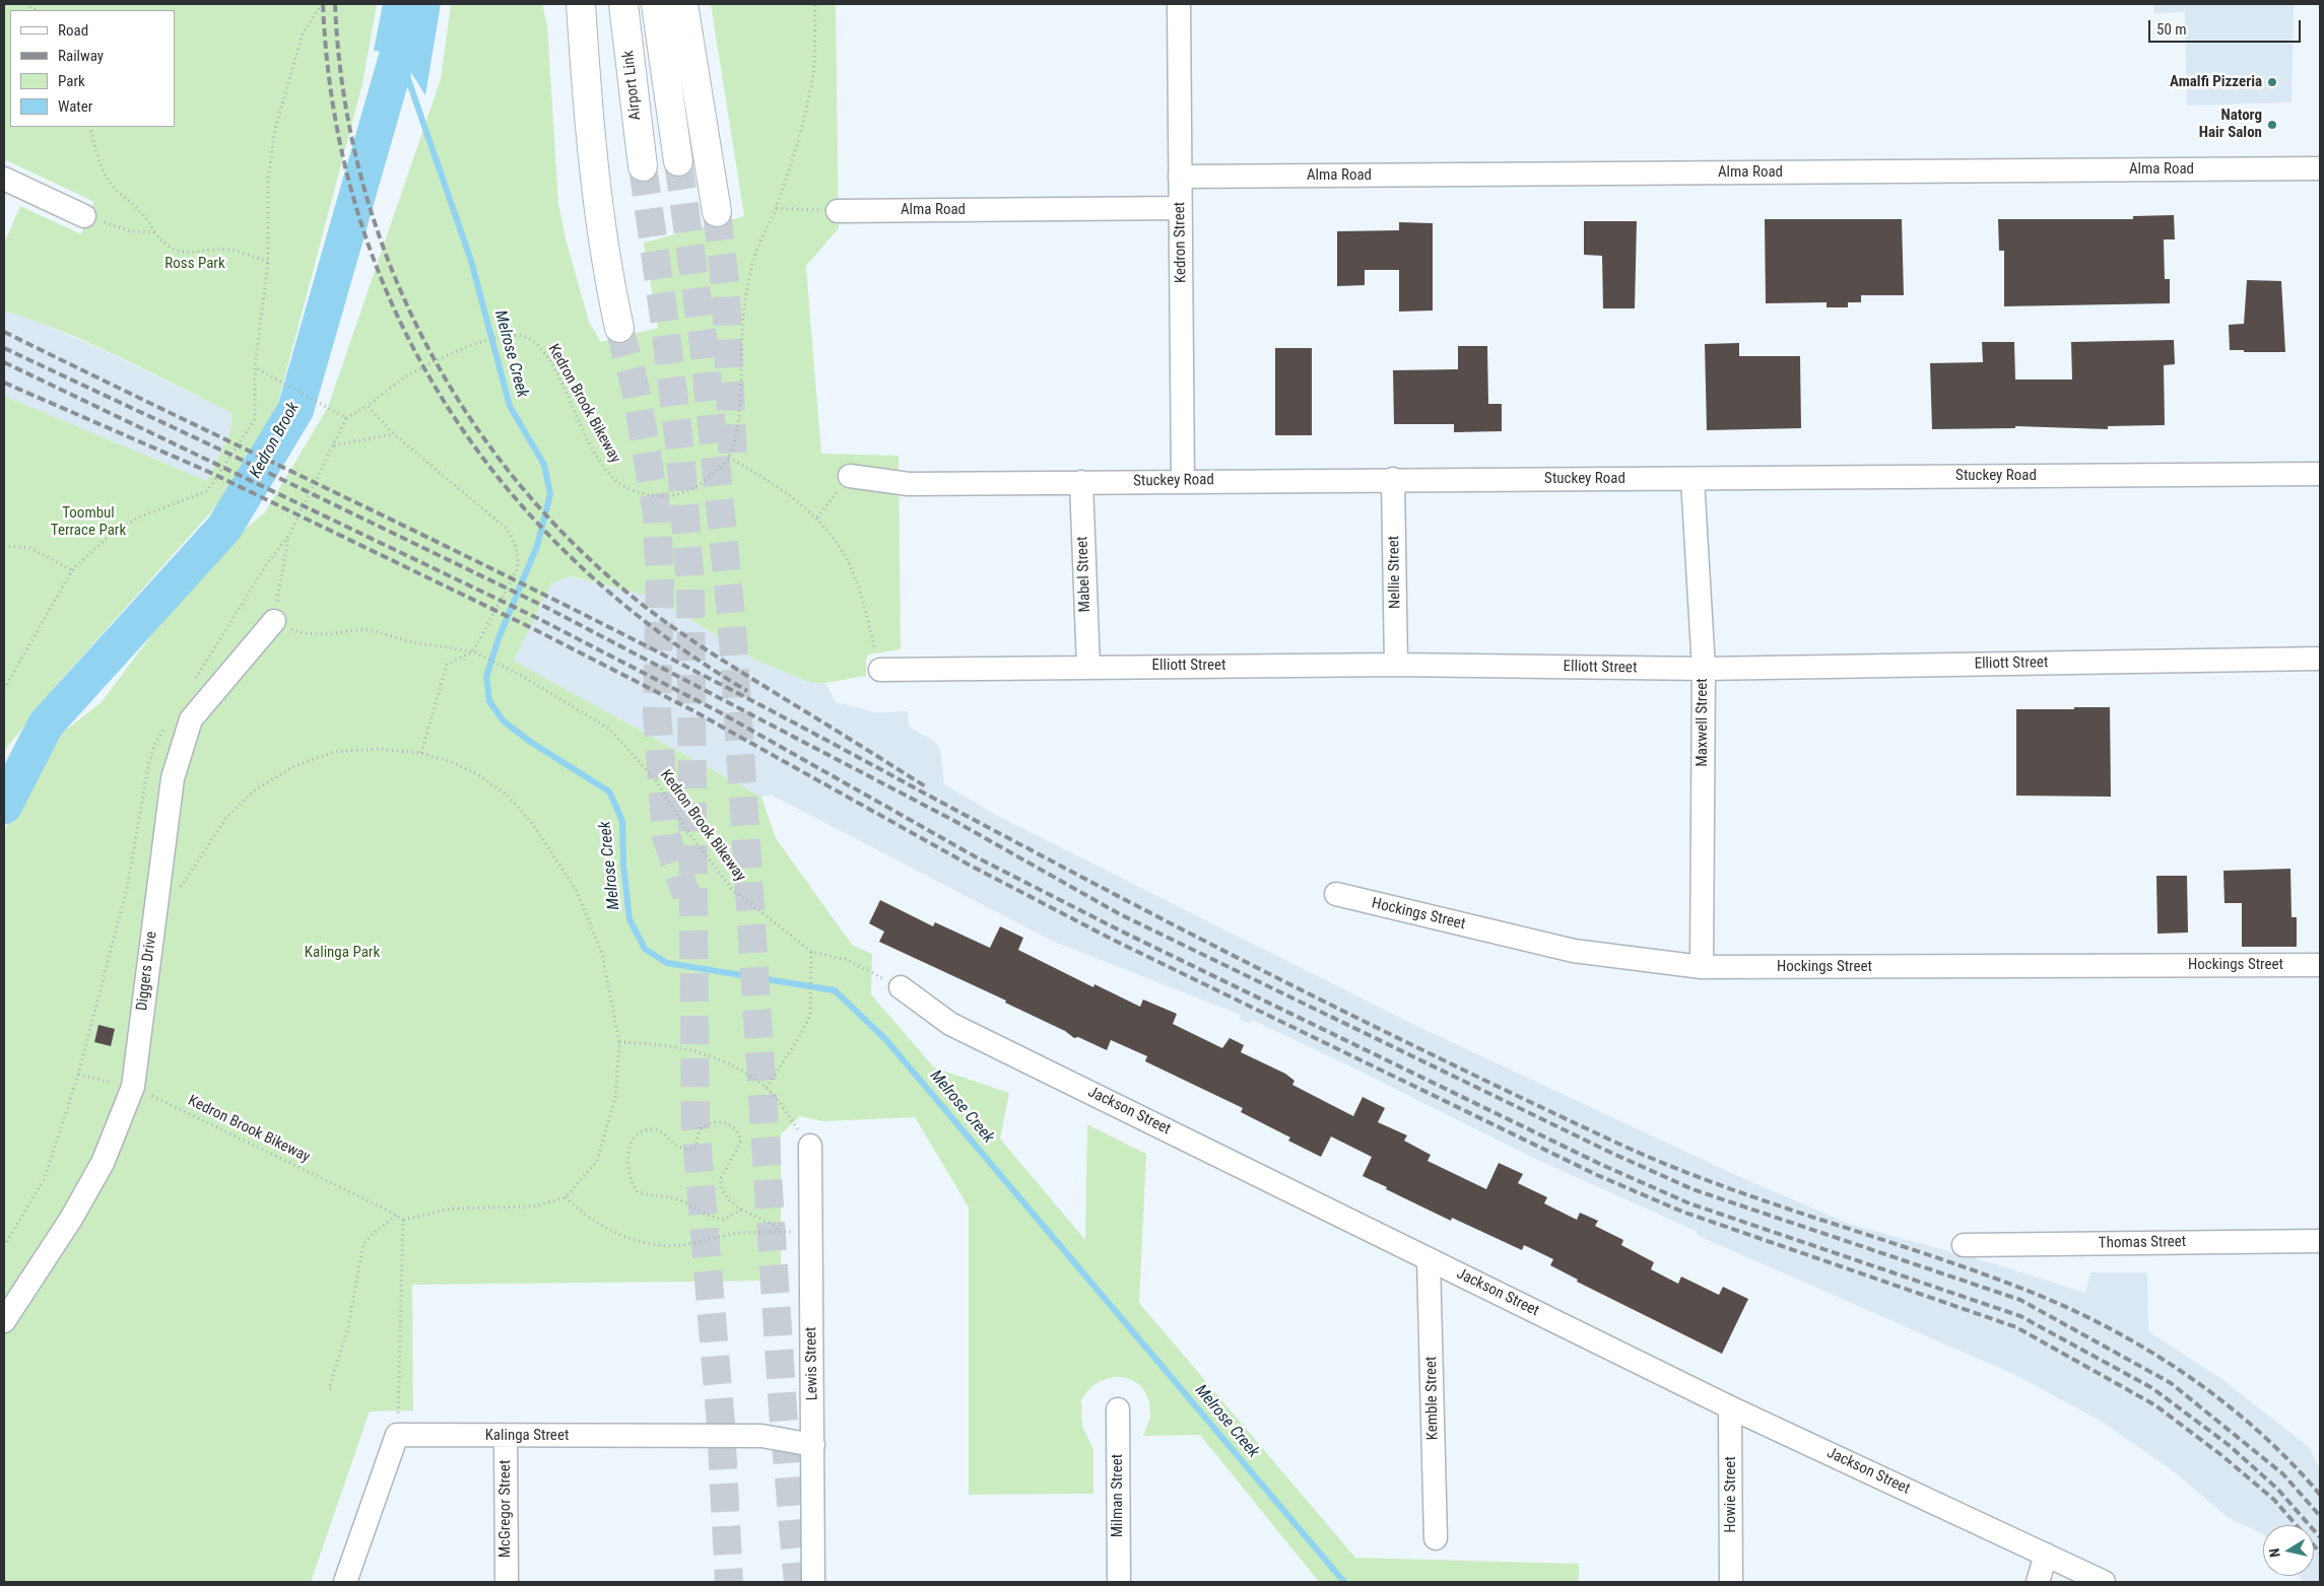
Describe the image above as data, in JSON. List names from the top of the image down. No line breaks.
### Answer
{"streets":{"highway":["Airport Link"],"street":["Alma Road","Kedron Street","Stuckey Road","Nellie Street","Mabel Street","Elliott Street","Maxwell Street","Hockings Street","Diggers Drive","Jackson Street","Thomas Street","Lewis Street","Kemble Street","Kalinga Street","Howie Street","Milman Street","McGregor Street"],"path":["Kedron Brook Bikeway"]},"crossings":[["Alma Road","Kedron Street"],["Kedron Street","Stuckey Road"],["Kedron Brook Bikeway","Diggers Drive"],["Kedron Brook Bikeway","Jackson Street"],["Stuckey Road","Nellie Street"],["Stuckey Road","Mabel Street"],["Stuckey Road","Maxwell Street"],["Nellie Street","Elliott Street"],["Mabel Street","Elliott Street"],["Elliott Street","Maxwell Street"],["Maxwell Street","Hockings Street"],["Jackson Street","Kemble Street"],["Jackson Street","Howie Street"],["Lewis Street","Kalinga Street"],["Kalinga Street","McGregor Street"]],"water":["Melrose Creek","Kedron Brook"],"parks":["Ross Park","Toombul Terrace Park","Kalinga Park"],"places":["Amalfi Pizzeria","Natorg Hair Salon"],"legend":["Road","Railway","Park","Water"],"scale_bar":"50 m","north":"left"}
